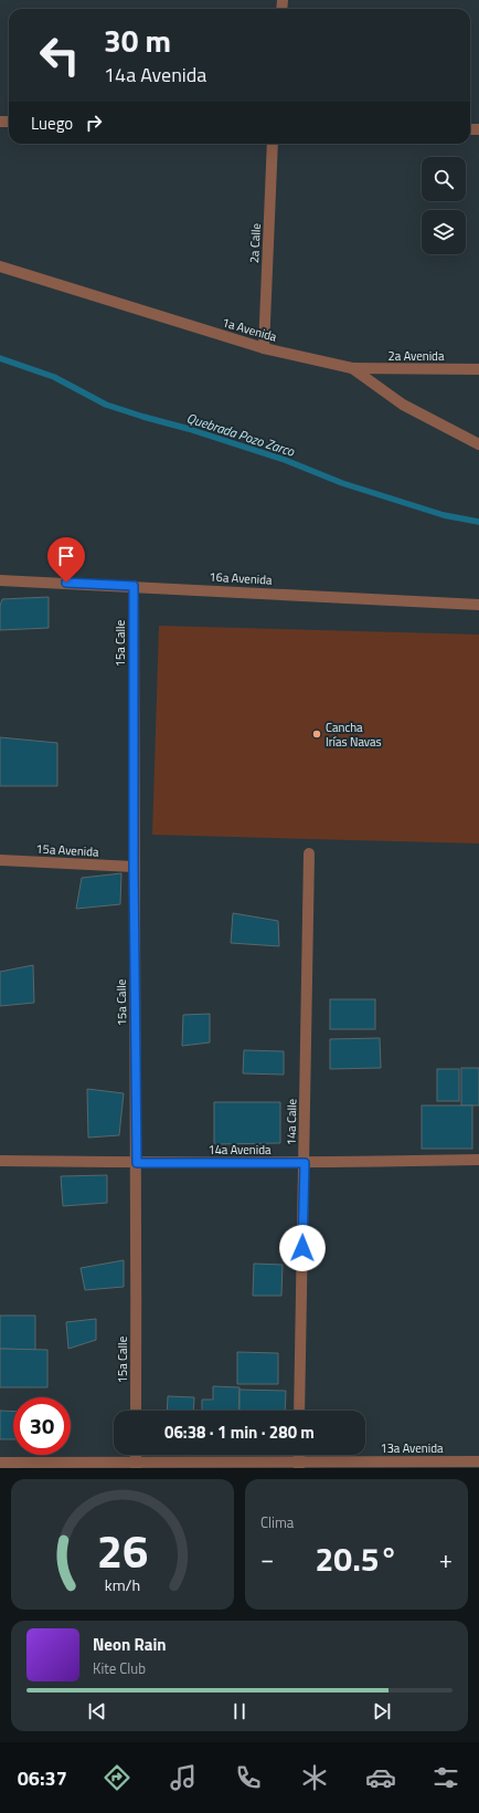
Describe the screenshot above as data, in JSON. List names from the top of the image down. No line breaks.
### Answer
{"streets":{"street":["2a Calle","1a Avenida","2a Avenida","16a Avenida","15a Calle","15a Avenida","14a Calle","14a Avenida","13a Avenida"]},"crossings":[["2a Calle","1a Avenida"],["1a Avenida","2a Avenida"],["16a Avenida","15a Calle"],["15a Calle","15a Avenida"],["15a Calle","14a Avenida"],["14a Calle","14a Avenida"]],"water":["Quebrada Pozo Zarco"],"places":["Cancha Irías Navas"],"page":{"turn":["30 m","14a Avenida"],"then":"Luego","limit":"30","trip":"06:38 · 1 min · 280 m","tile":"Clima","heat":["−","20.5°","+"],"song":["Neon Rain","Kite Club"],"tabs":"06:37","gauge":["26","km/h"]}}
